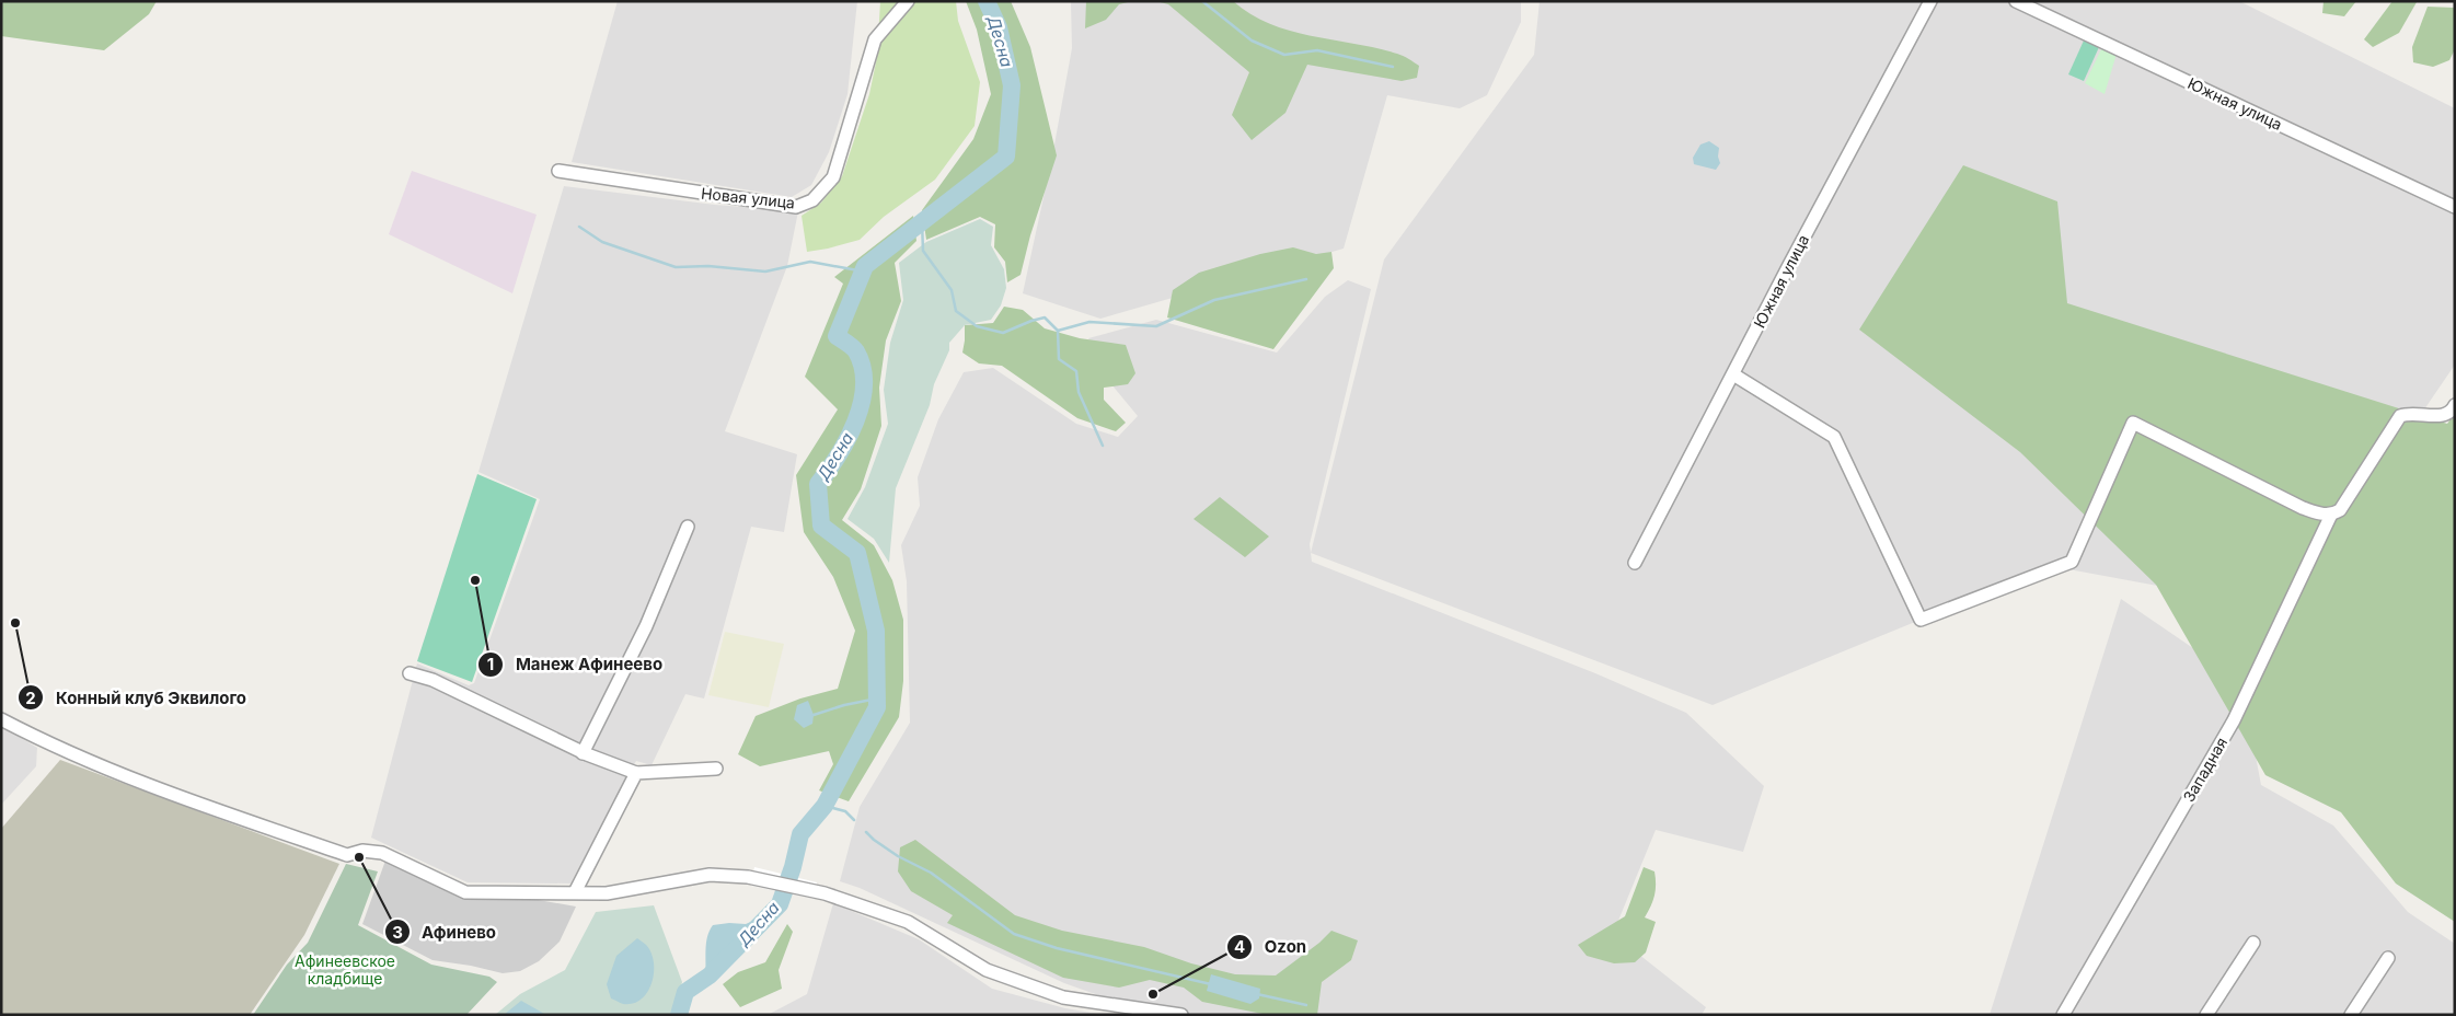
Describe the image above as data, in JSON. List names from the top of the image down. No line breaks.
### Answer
{"streets":{"street":["Южная улица","Новая улица","Западная"]},"water":["Десна"],"parks":["Афинеевское кладбище"],"places":["Манеж Афинеево","Конный клуб Эквилого","Афинево","Ozon"]}
